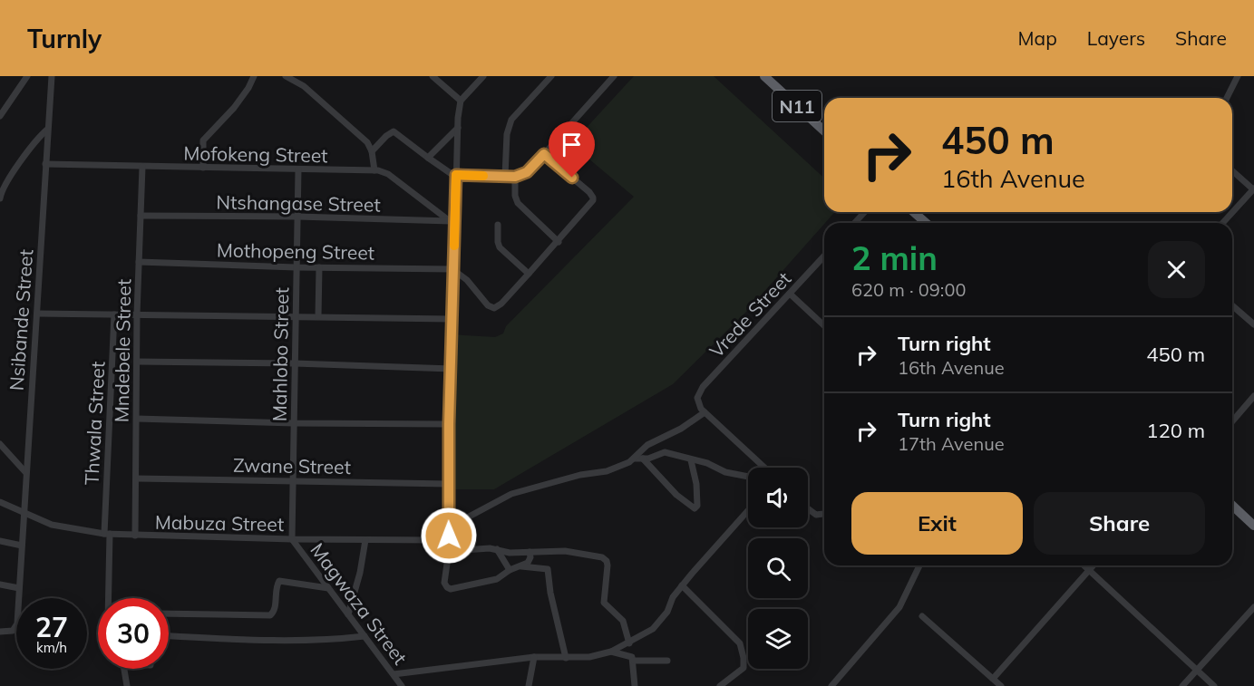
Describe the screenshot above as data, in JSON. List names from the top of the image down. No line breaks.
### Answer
{"streets":{"highway":["N11"],"street":["Mofokeng Street","Ntshangase Street","Mothopeng Street","Vrede Street","Nsibande Street","Mndebele Street","Mahlobo Street","Thwala Street","Zwane Street","Mabuza Street","Magwaza Street"]},"crossings":[["Mofokeng Street","Ntshangase Street"],["Mofokeng Street","Nsibande Street"],["Mofokeng Street","Mndebele Street"],["Mofokeng Street","Mahlobo Street"],["Ntshangase Street","Mndebele Street"],["Ntshangase Street","Mahlobo Street"],["Mothopeng Street","Mndebele Street"],["Mothopeng Street","Mahlobo Street"],["Nsibande Street","Mabuza Street"],["Mndebele Street","Zwane Street"],["Mndebele Street","Mabuza Street"],["Mahlobo Street","Zwane Street"],["Mahlobo Street","Mabuza Street"],["Mahlobo Street","Magwaza Street"],["Thwala Street","Mabuza Street"],["Mabuza Street","Magwaza Street"]],"page":{"header":"Turnly","nav":["Map","Layers","Share"],"turn":["450 m","16th Avenue"],"heading":["2 min","620 m · 09:00"],"list":[{"name":"Turn right","note":"16th Avenue","value":"450 m"},{"name":"Turn right","note":"17th Avenue","value":"120 m"}],"buttons":["Exit","Share"],"speed":"27 km/h","limit":"30"}}
